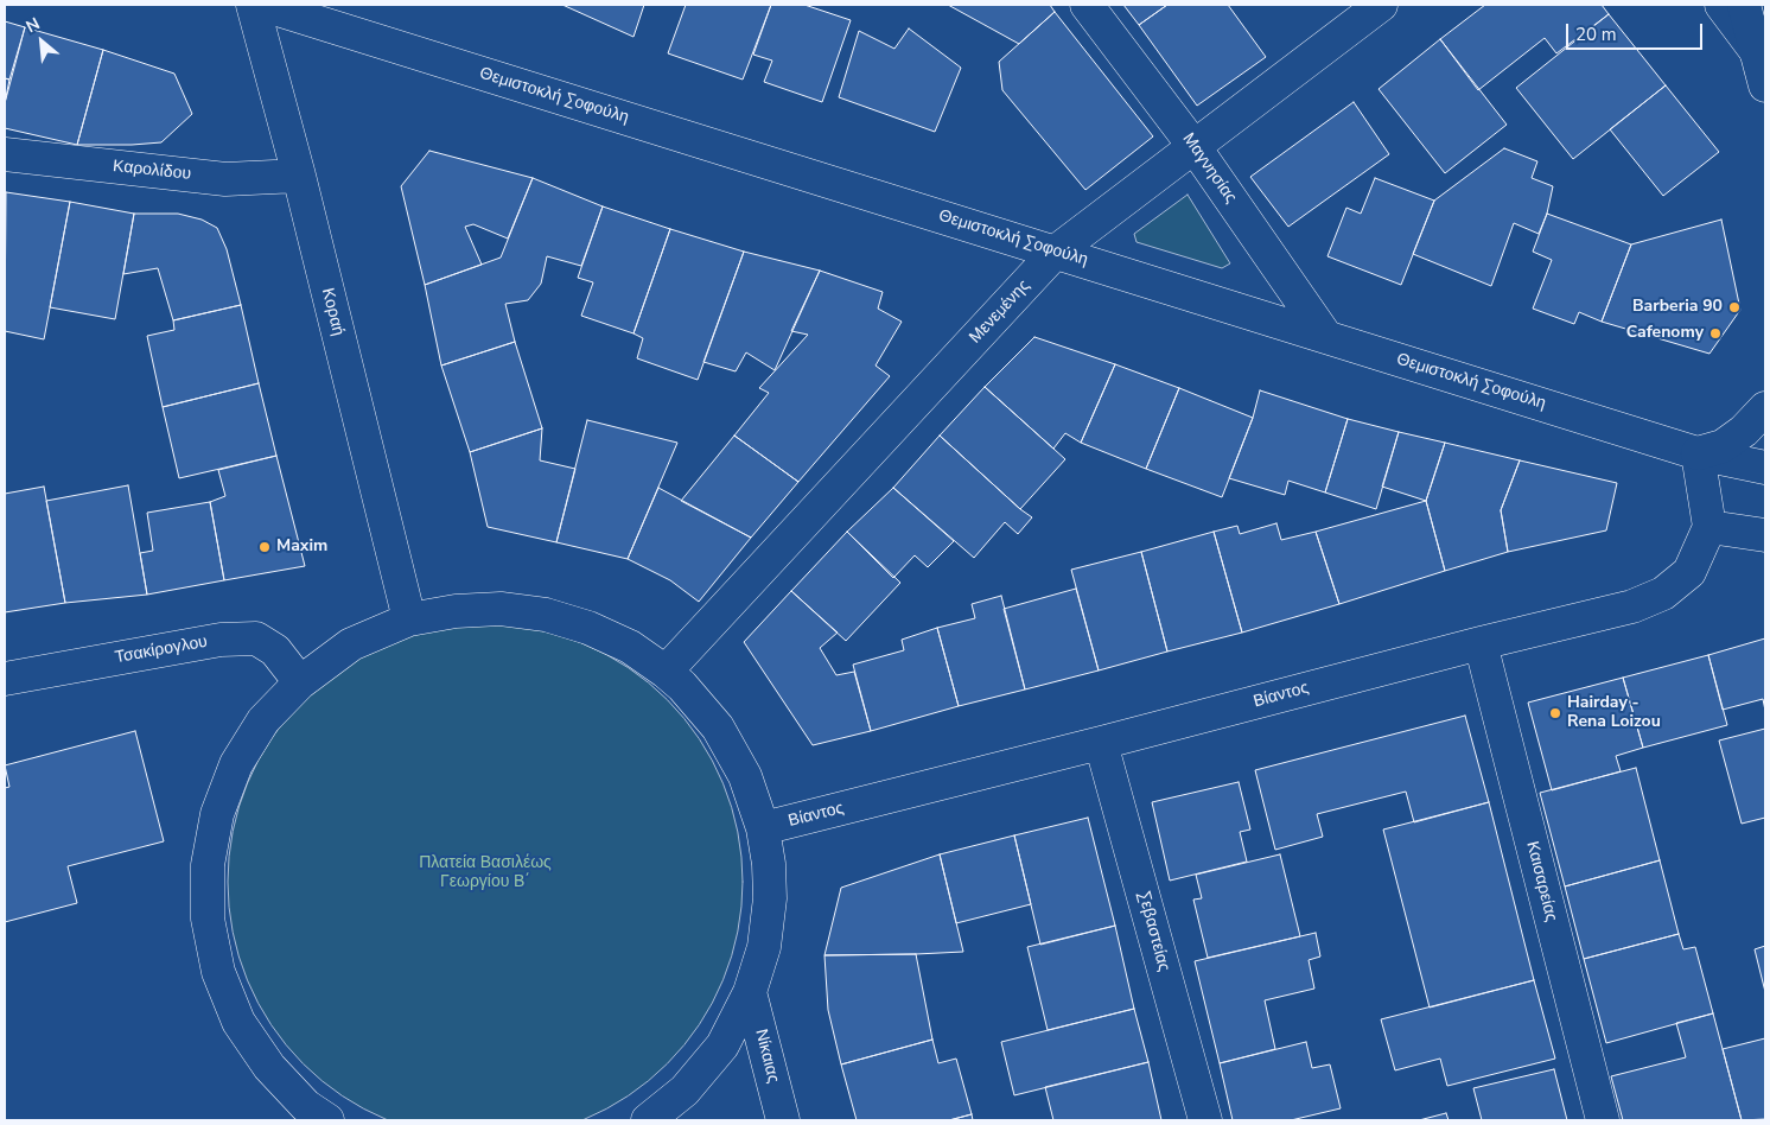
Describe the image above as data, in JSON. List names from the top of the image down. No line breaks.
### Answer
{"streets":{"street":["Θεμιστοκλή Σοφούλη","Μαγνησίας","Καρολίδου","Κοραή","Μενεμένης","Τσακίρογλου","Βίαντος","Καισαρείας","Σεβαστείας","Νίκαιας"]},"crossings":[["Θεμιστοκλή Σοφούλη","Μαγνησίας"],["Θεμιστοκλή Σοφούλη","Μενεμένης"],["Μαγνησίας","Μενεμένης"],["Καρολίδου","Κοραή"],["Βίαντος","Καισαρείας"],["Βίαντος","Σεβαστείας"]],"parks":["Πλατεία Βασιλέως Γεωργίου Β΄"],"places":["Barberia 90","Cafenomy","Maxim","Hairday - Rena Loizou"],"scale_bar":"20 m","north":"top left"}
